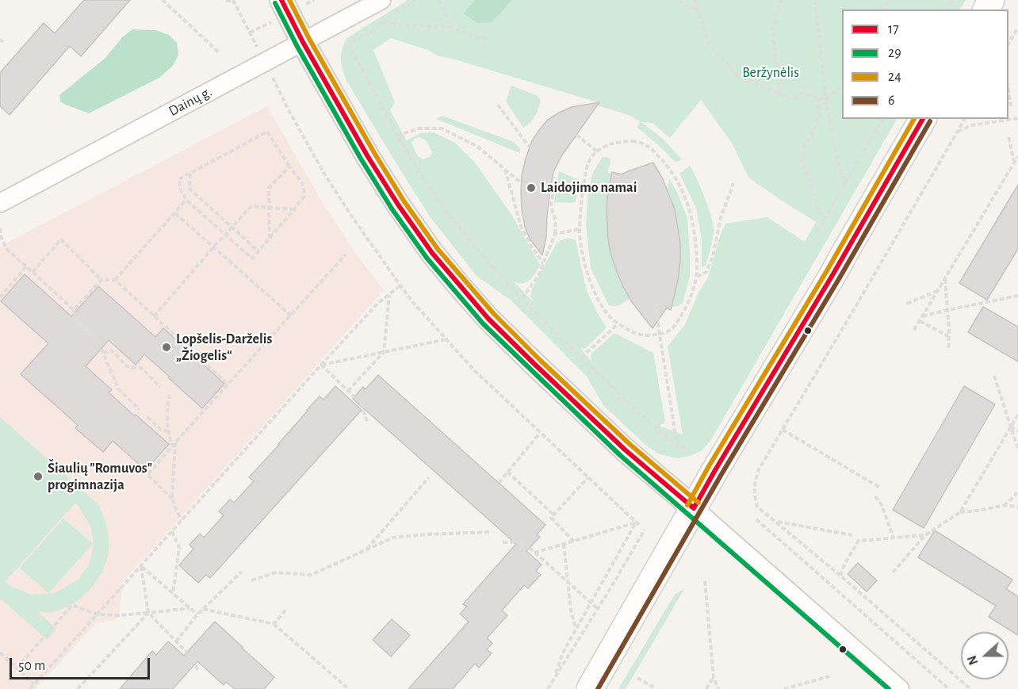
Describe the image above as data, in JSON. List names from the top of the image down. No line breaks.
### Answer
{"streets":{"street":["Dainų g."]},"parks":["Beržynėlis"],"places":["Laidojimo namai","Lopšelis-Darželis „Žiogelis“","Šiaulių \"Romuvos\" progimnazija"],"lines":["transit line 17","transit line 24","transit line 29","transit line 6"],"legend":["17","29","24","6"],"scale_bar":"50 m","north":"left"}
